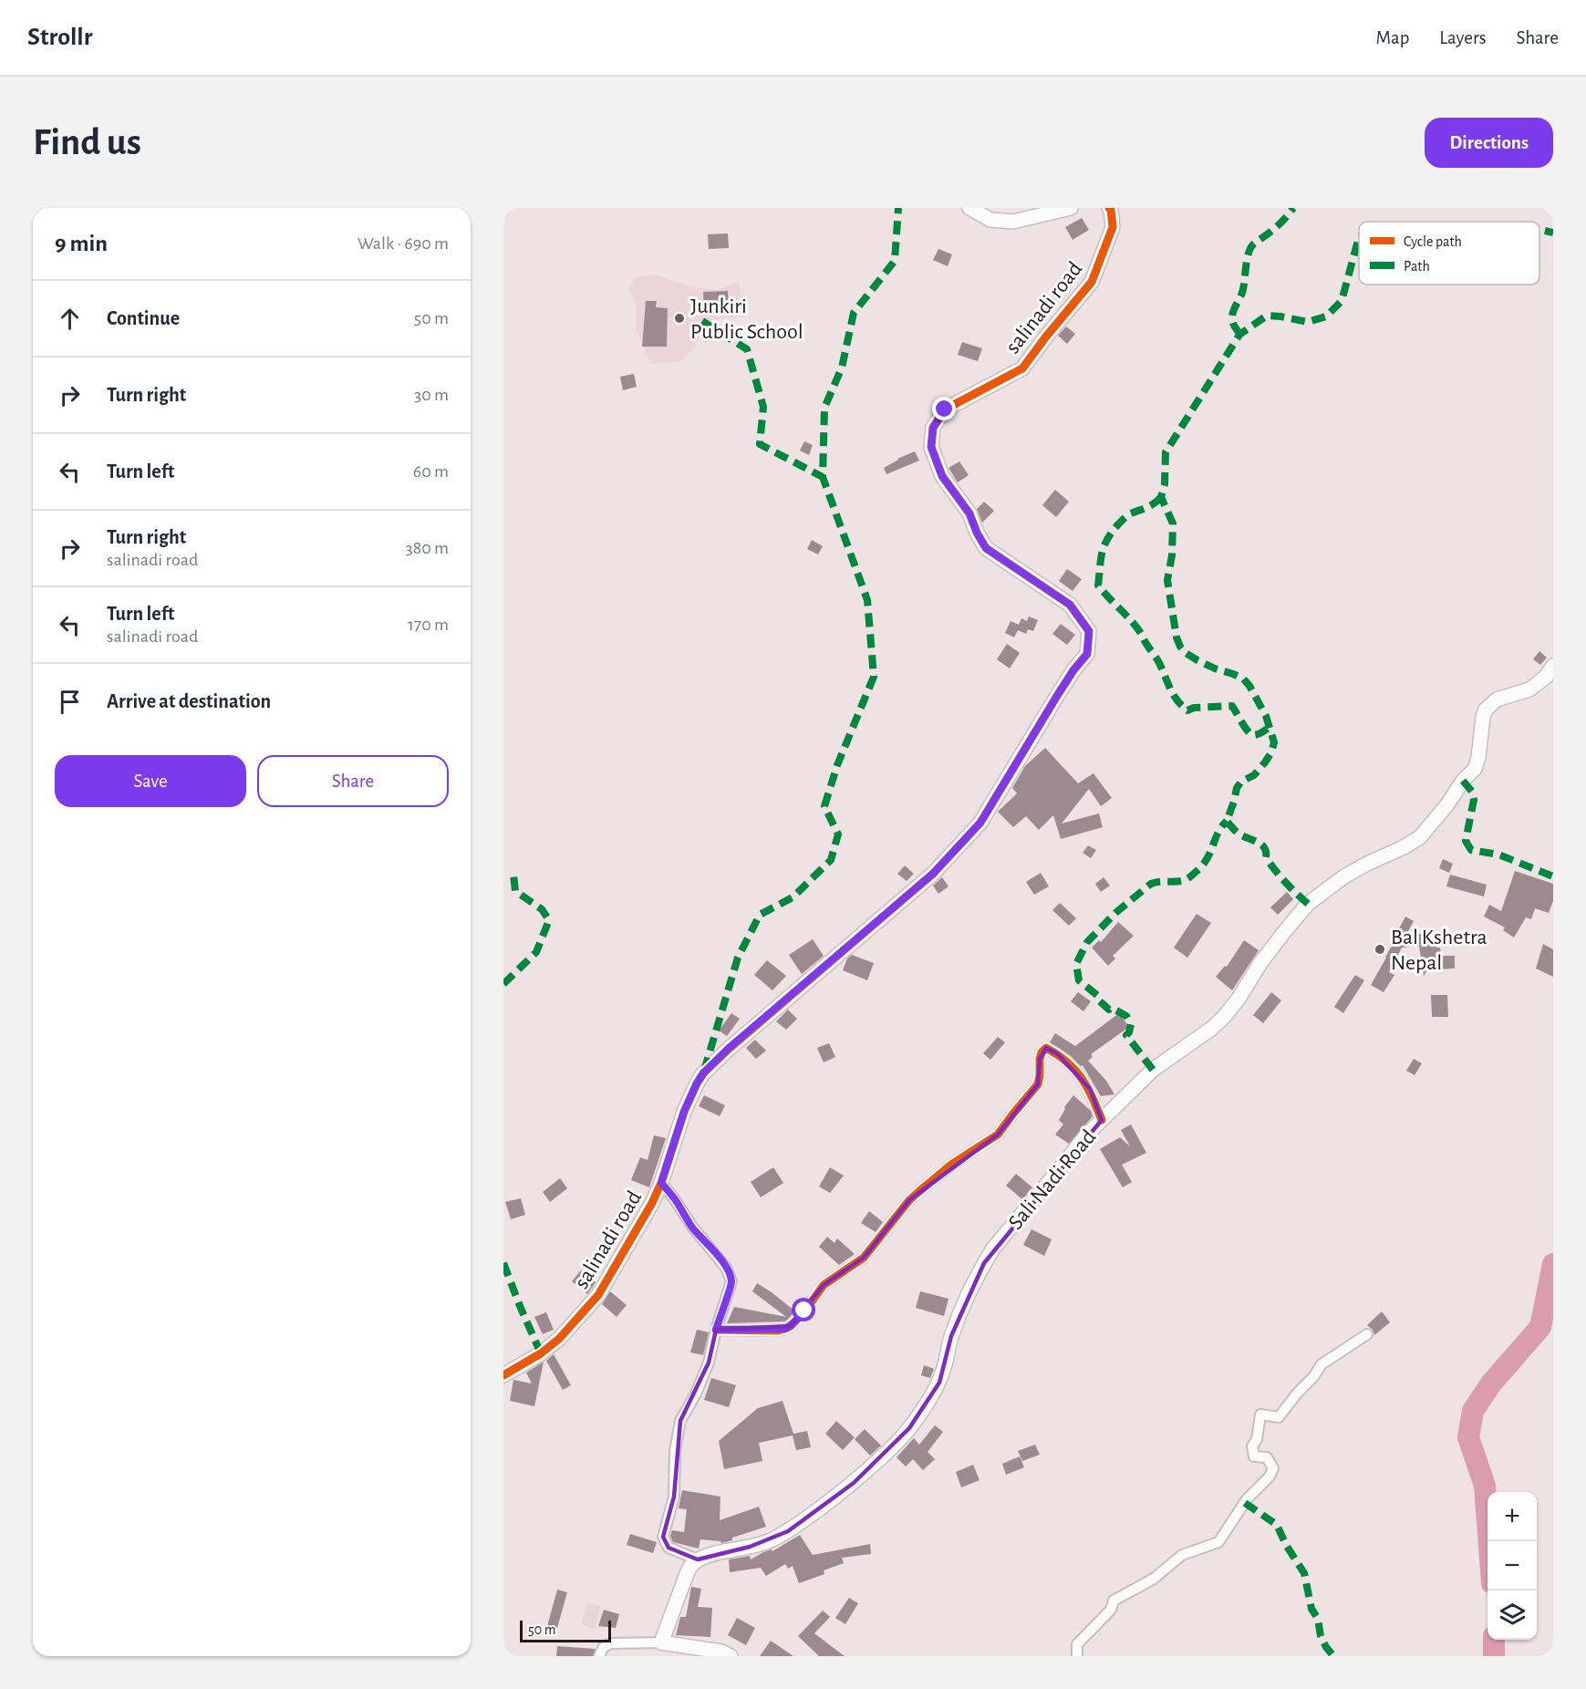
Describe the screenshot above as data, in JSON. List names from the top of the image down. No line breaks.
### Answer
{"streets":{"street":["salinadi road","Sali Nadi Road"]},"places":["Junkiri Public School","Bal Kshetra Nepal"],"legend":["Cycle path","Path"],"scale_bar":"50 m","page":{"header":"Strollr","nav":["Map","Layers","Share"],"buttons":["Directions",["Save","Share"]],"title":"Find us","heading":["9 min","Walk · 690 m"],"list":[["Continue","50 m"],["Turn right","30 m"],["Turn left","60 m"],["Turn right","salinadi road","380 m"],["Turn left","salinadi road","170 m"],"Arrive at destination"],"map_buttons":["+","−"],"scale":"50 m"}}
